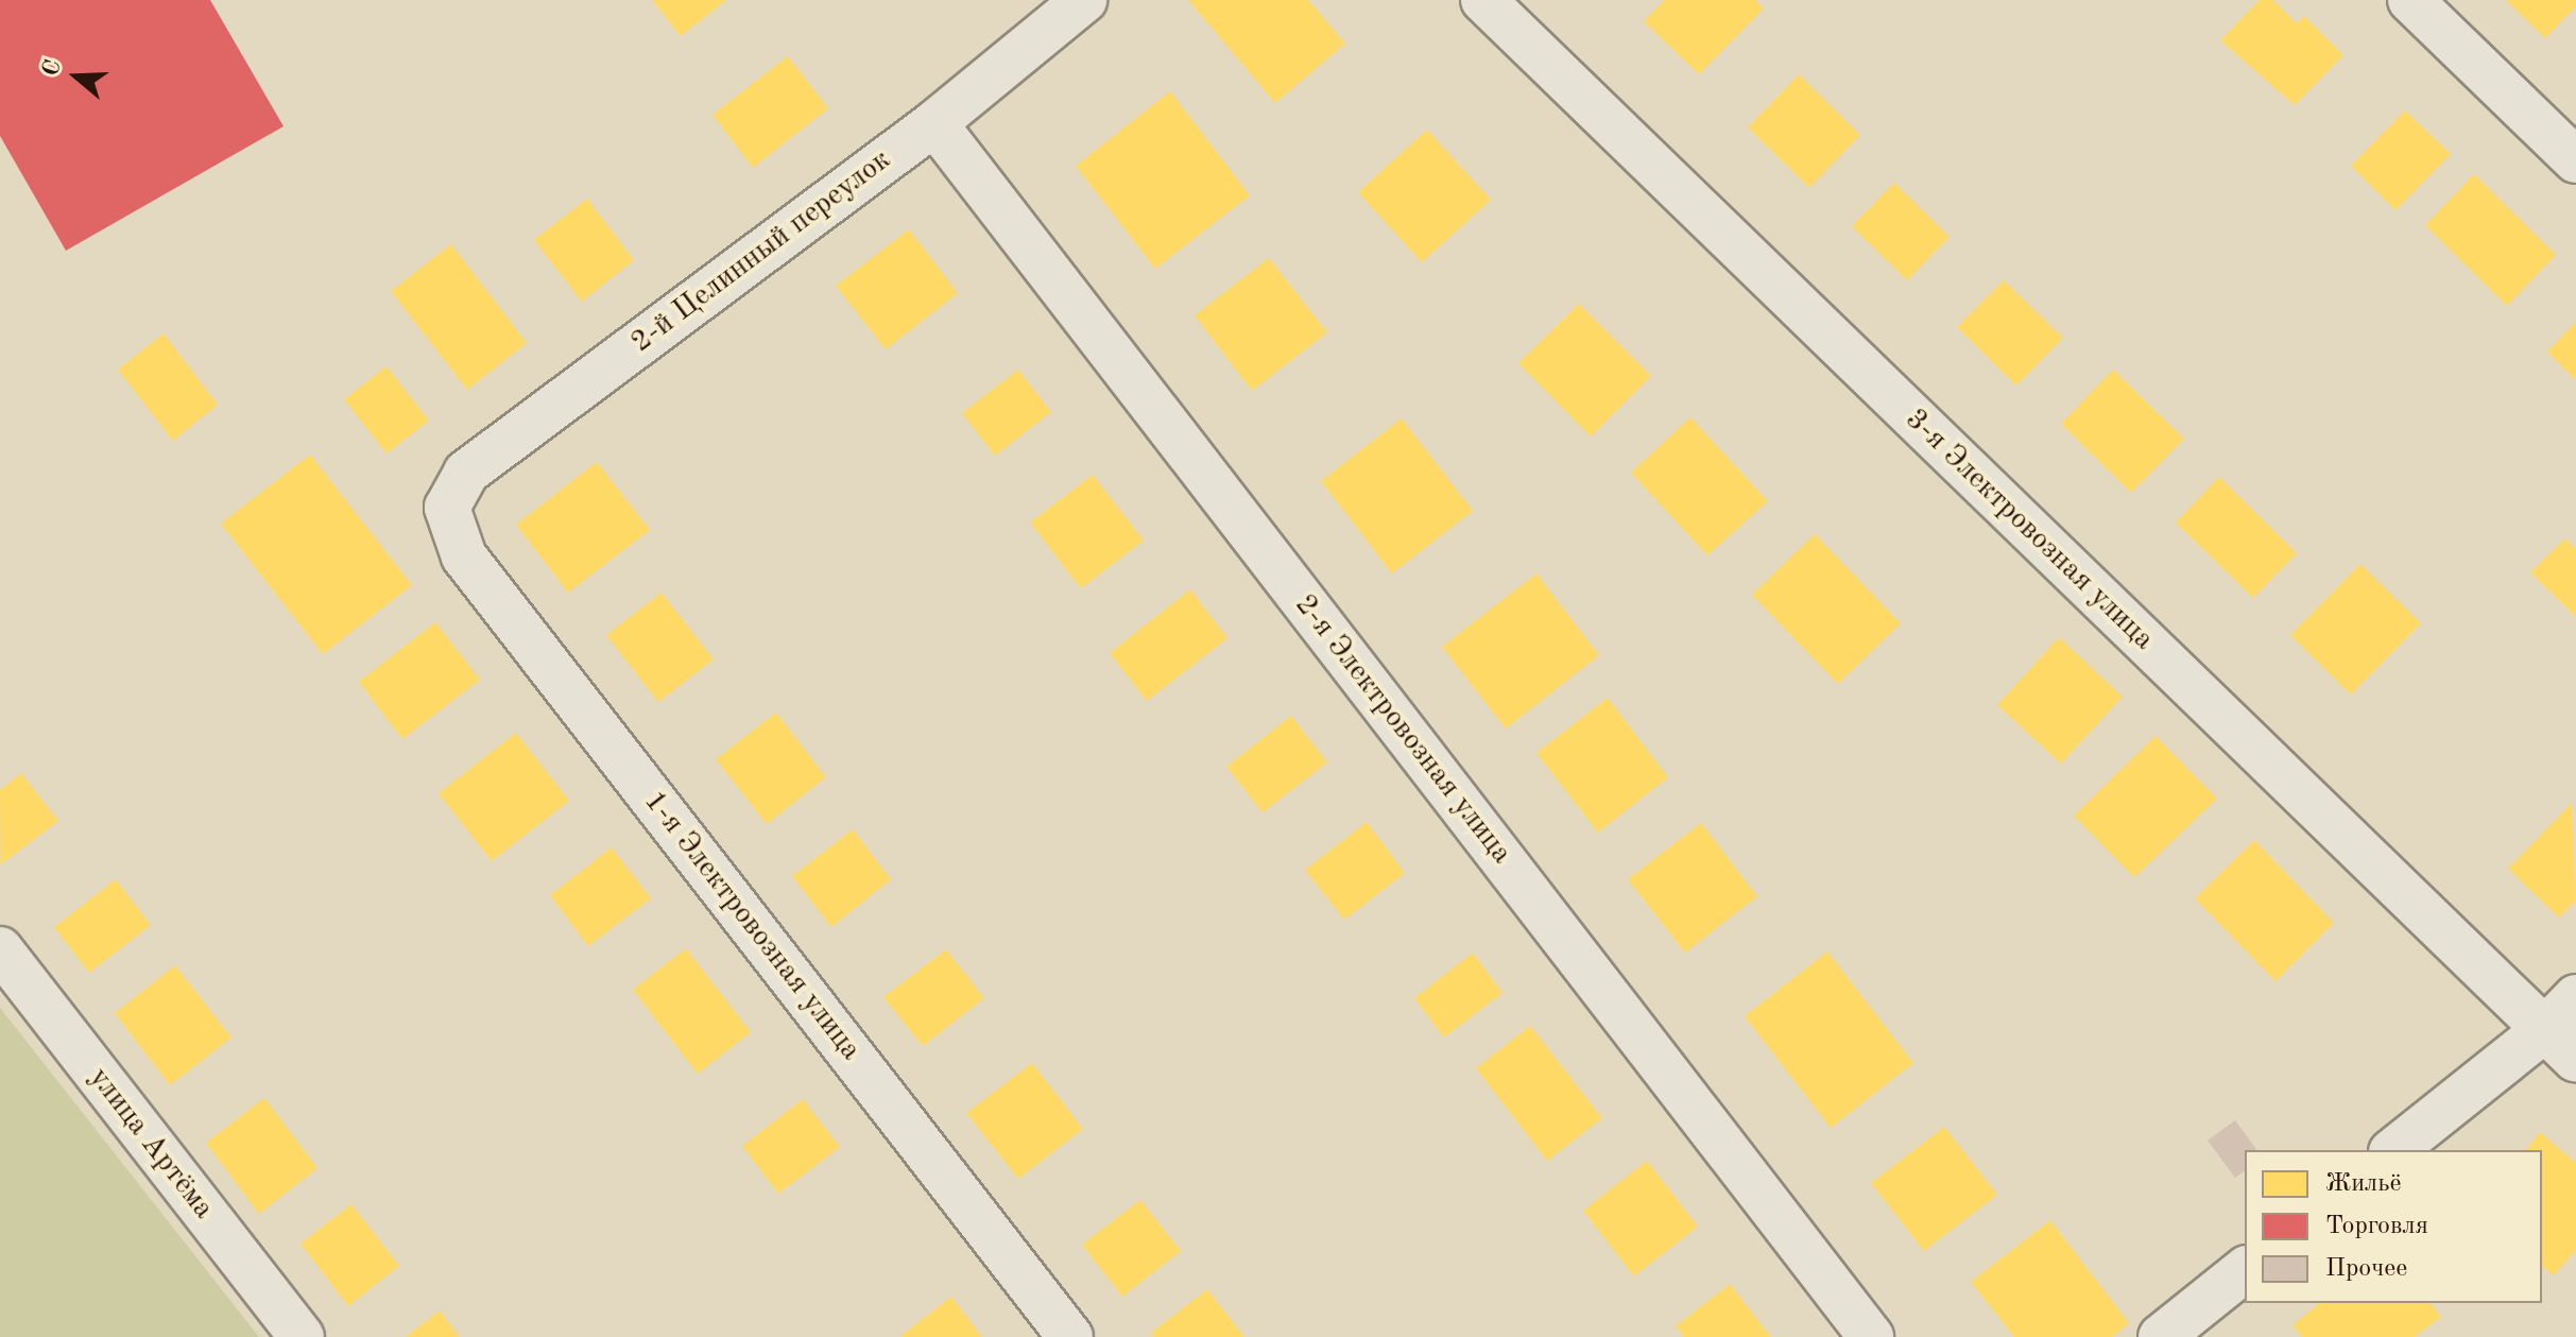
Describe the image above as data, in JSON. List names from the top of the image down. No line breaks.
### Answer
{"streets":{"street":["2-й Целинный переулок","3-я Электровозная улица","2-я Электровозная улица","1-я Электровозная улица","улица Артёма"]},"crossings":[["2-й Целинный переулок","2-я Электровозная улица"],["2-й Целинный переулок","1-я Электровозная улица"]],"legend":["Жильё","Торговля","Прочее"],"north":"left"}
